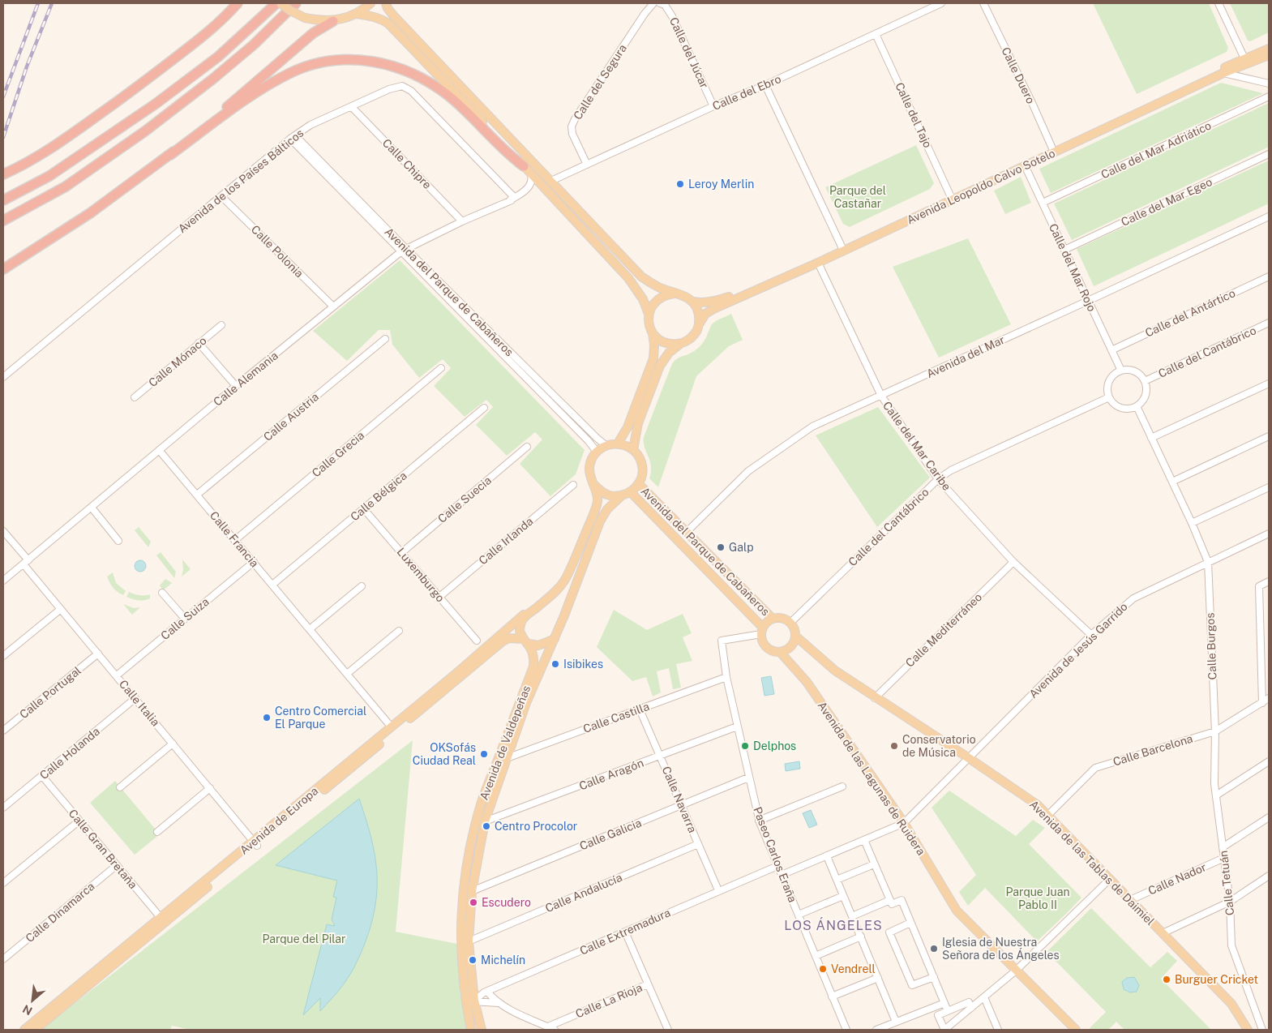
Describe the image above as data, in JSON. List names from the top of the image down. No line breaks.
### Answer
{"streets":{"main road":["Avenida Leopoldo Calvo Sotelo","Avenida del Parque de Cabañeros","Avenida de Valdepeñas","Avenida de las Lagunas de Ruidera","Avenida de Europa","Avenida de las Tablas de Daimiel"],"street":["Calle del Júcar","Calle Duero","Calle del Segura","Calle del Ebro","Calle del Tajo","Calle del Mar Adriático","Calle Chipre","Avenida de los Países Bálticos","Calle del Mar Egeo","Calle Polonia","Calle del Mar Rojo","Calle del Antártico","Calle del Cantábrico","Avenida del Mar","Calle Mónaco","Calle Alemania","Calle Austria","Calle del Mar Caribe","Calle Grecia","Calle Bélgica","Calle Suecia","Calle Francia","Calle Irlanda","Luxemburgo","Calle Suiza","Calle Mediterráneo","Calle Burgos","Avenida de Jesús Garrido","Calle Portugal","Calle Italia","Calle Castilla","Calle Barcelona","Calle Holanda","Calle Aragón","Calle Navarra","Calle Galicia","Calle Gran Bretaña","Paseo Carlos Eraña","Calle Nador","Calle Tetuán","Calle Andalucía","Calle Dinamarca","Calle Extremadura","Calle La Rioja"]},"crossings":[["Calle del Júcar","Calle del Ebro"],["Calle Duero","Avenida Leopoldo Calvo Sotelo"],["Calle del Segura","Calle del Ebro"],["Calle del Ebro","Calle del Tajo"],["Calle del Tajo","Avenida Leopoldo Calvo Sotelo"],["Calle del Mar Adriático","Calle del Mar Rojo"],["Calle Chipre","Avenida de los Países Bálticos"],["Calle Chipre","Calle Alemania"],["Avenida de los Países Bálticos","Calle Polonia"],["Avenida de los Países Bálticos","Avenida del Parque de Cabañeros"],["Avenida de los Países Bálticos","Calle Alemania"],["Avenida Leopoldo Calvo Sotelo","Calle del Mar Rojo"],["Avenida Leopoldo Calvo Sotelo","Calle del Mar Caribe"],["Calle del Mar Egeo","Calle del Mar Rojo"],["Calle Polonia","Calle Alemania"],["Calle del Mar Rojo","Calle del Antártico"],["Calle del Mar Rojo","Calle del Cantábrico"],["Calle del Mar Rojo","Avenida del Mar"],["Avenida del Parque de Cabañeros","Calle del Cantábrico"],["Avenida del Parque de Cabañeros","Avenida del Mar"],["Avenida del Parque de Cabañeros","Calle Alemania"],["Avenida del Parque de Cabañeros","Avenida de Valdepeñas"],["Avenida del Parque de Cabañeros","Avenida de las Lagunas de Ruidera"],["Avenida del Parque de Cabañeros","Paseo Carlos Eraña"],["Avenida del Parque de Cabañeros","Avenida de las Tablas de Daimiel"],["Calle del Cantábrico","Calle del Mar Caribe"],["Calle del Cantábrico","Avenida de las Lagunas de Ruidera"],["Calle del Cantábrico","Paseo Carlos Eraña"],["Calle del Cantábrico","Avenida de las Tablas de Daimiel"],["Avenida del Mar","Calle del Mar Caribe"],["Calle Alemania","Calle Francia"],["Calle Alemania","Calle Italia"],["Calle Austria","Calle Francia"],["Calle del Mar Caribe","Calle Mediterráneo"],["Calle del Mar Caribe","Avenida de Jesús Garrido"],["Calle Grecia","Calle Francia"],["Calle Bélgica","Calle Francia"],["Calle Bélgica","Luxemburgo"],["Calle Suecia","Luxemburgo"],["Calle Francia","Calle Suiza"],["Calle Francia","Avenida de Europa"],["Calle Irlanda","Luxemburgo"],["Calle Suiza","Calle Italia"],["Calle Mediterráneo","Avenida de las Tablas de Daimiel"],["Calle Burgos","Avenida de Jesús Garrido"],["Calle Burgos","Calle Barcelona"],["Calle Burgos","Calle Tetuán"],["Avenida de Jesús Garrido","Avenida de las Lagunas de Ruidera"],["Avenida de Jesús Garrido","Avenida de las Tablas de Daimiel"],["Calle Portugal","Calle Italia"],["Calle Italia","Calle Holanda"],["Calle Italia","Avenida de Europa"],["Calle Castilla","Avenida de Valdepeñas"],["Calle Castilla","Calle Navarra"],["Calle Castilla","Paseo Carlos Eraña"],["Avenida de Valdepeñas","Calle Aragón"],["Avenida de Valdepeñas","Avenida de Europa"],["Avenida de Valdepeñas","Calle Galicia"],["Avenida de Valdepeñas","Calle Andalucía"],["Avenida de Valdepeñas","Calle Extremadura"],["Calle Barcelona","Avenida de las Tablas de Daimiel"],["Calle Barcelona","Calle Tetuán"],["Calle Holanda","Calle Gran Bretaña"],["Calle Aragón","Calle Navarra"],["Calle Aragón","Paseo Carlos Eraña"],["Avenida de las Lagunas de Ruidera","Paseo Carlos Eraña"],["Avenida de las Lagunas de Ruidera","Avenida de las Tablas de Daimiel"],["Calle Navarra","Calle Galicia"],["Calle Navarra","Calle Andalucía"],["Calle Navarra","Calle Extremadura"],["Avenida de Europa","Calle Gran Bretaña"],["Calle Galicia","Paseo Carlos Eraña"],["Calle Gran Bretaña","Calle Dinamarca"],["Paseo Carlos Eraña","Avenida de las Tablas de Daimiel"],["Paseo Carlos Eraña","Calle Extremadura"],["Avenida de las Tablas de Daimiel","Calle Nador"],["Calle Nador","Calle Tetuán"]],"districts":["LOS ÁNGELES"],"parks":["Parque del Castañar","Parque Juan Pablo II","Parque del Pilar"],"places":["Leroy Merlin","Galp","Isibikes","Centro Comercial El Parque","Delphos","Conservatorio de Música","OKSofás Ciudad Real","Centro Procolor","Escudero","Iglesia de Nuestra Señora de los Ángeles","Michelín","Vendrell","Burguer Cricket"],"north":"bottom left"}
